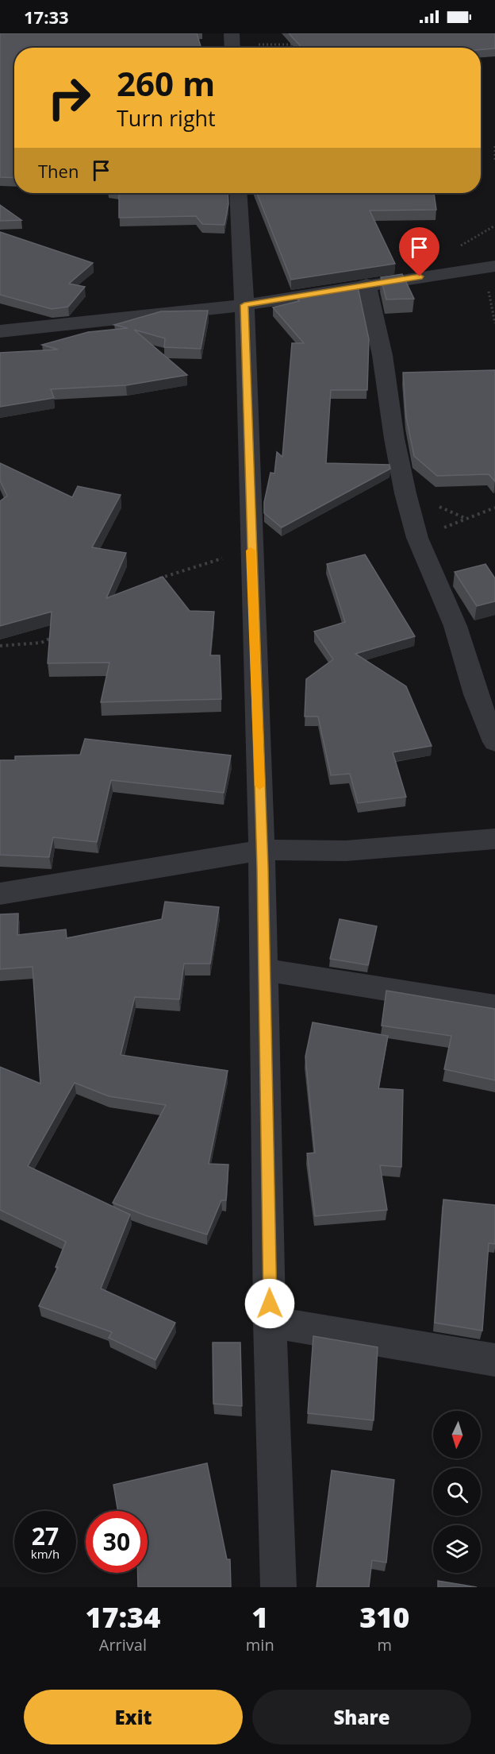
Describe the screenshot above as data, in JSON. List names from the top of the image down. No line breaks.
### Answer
{"north":"bottom","page":{"status":"17:33","turn":["260 m","Turn right"],"then":"Then","speed":"27 km/h","limit":"30","eta":["17:34","Arrival","1","min","310","m"],"buttons":["Exit","Share"]}}
